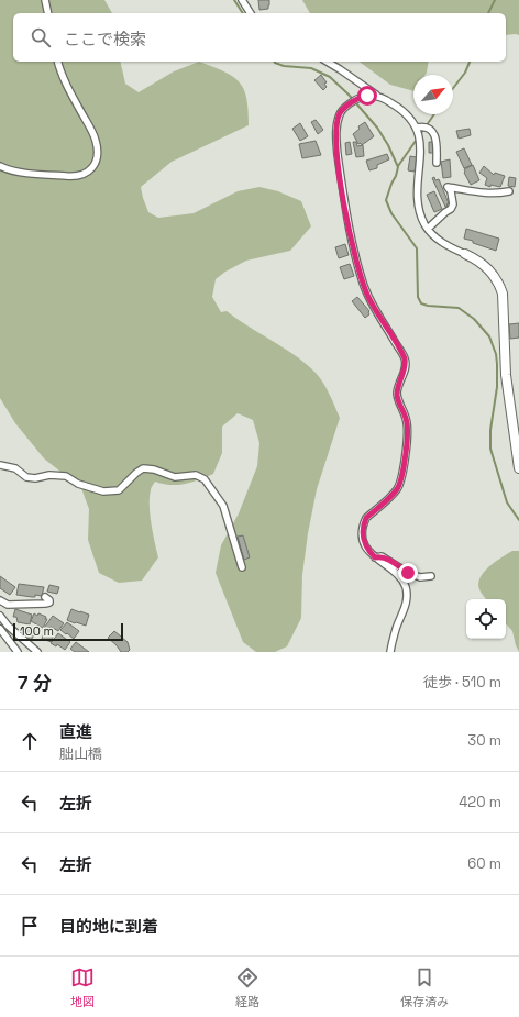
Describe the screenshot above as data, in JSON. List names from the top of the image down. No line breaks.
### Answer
{"scale_bar":"100 m","north":"top right","page":{"search":"ここで検索","scale":"100 m","heading":["7 分","徒歩 · 510 m"],"list":[["直進","朏山橋","30 m"],["左折","420 m"],["左折","60 m"],"目的地に到着"],"nav":["地図","経路","保存済み"]}}
